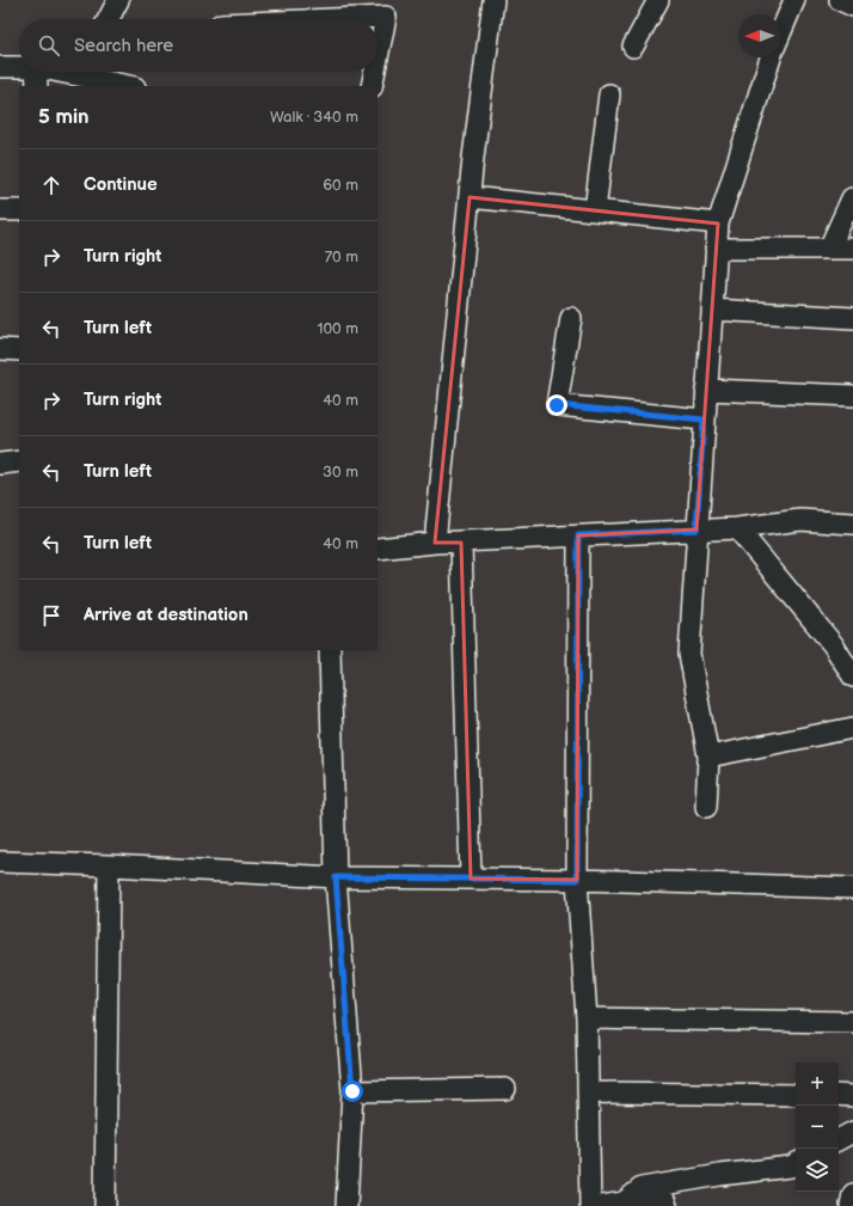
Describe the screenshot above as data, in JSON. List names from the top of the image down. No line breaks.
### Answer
{"north":"left","page":{"search":"Search here","heading":["5 min","Walk · 340 m"],"list":[["Continue","60 m"],["Turn right","70 m"],["Turn left","100 m"],["Turn right","40 m"],["Turn left","30 m"],["Turn left","40 m"],"Arrive at destination"],"map_buttons":["+","−"]}}
